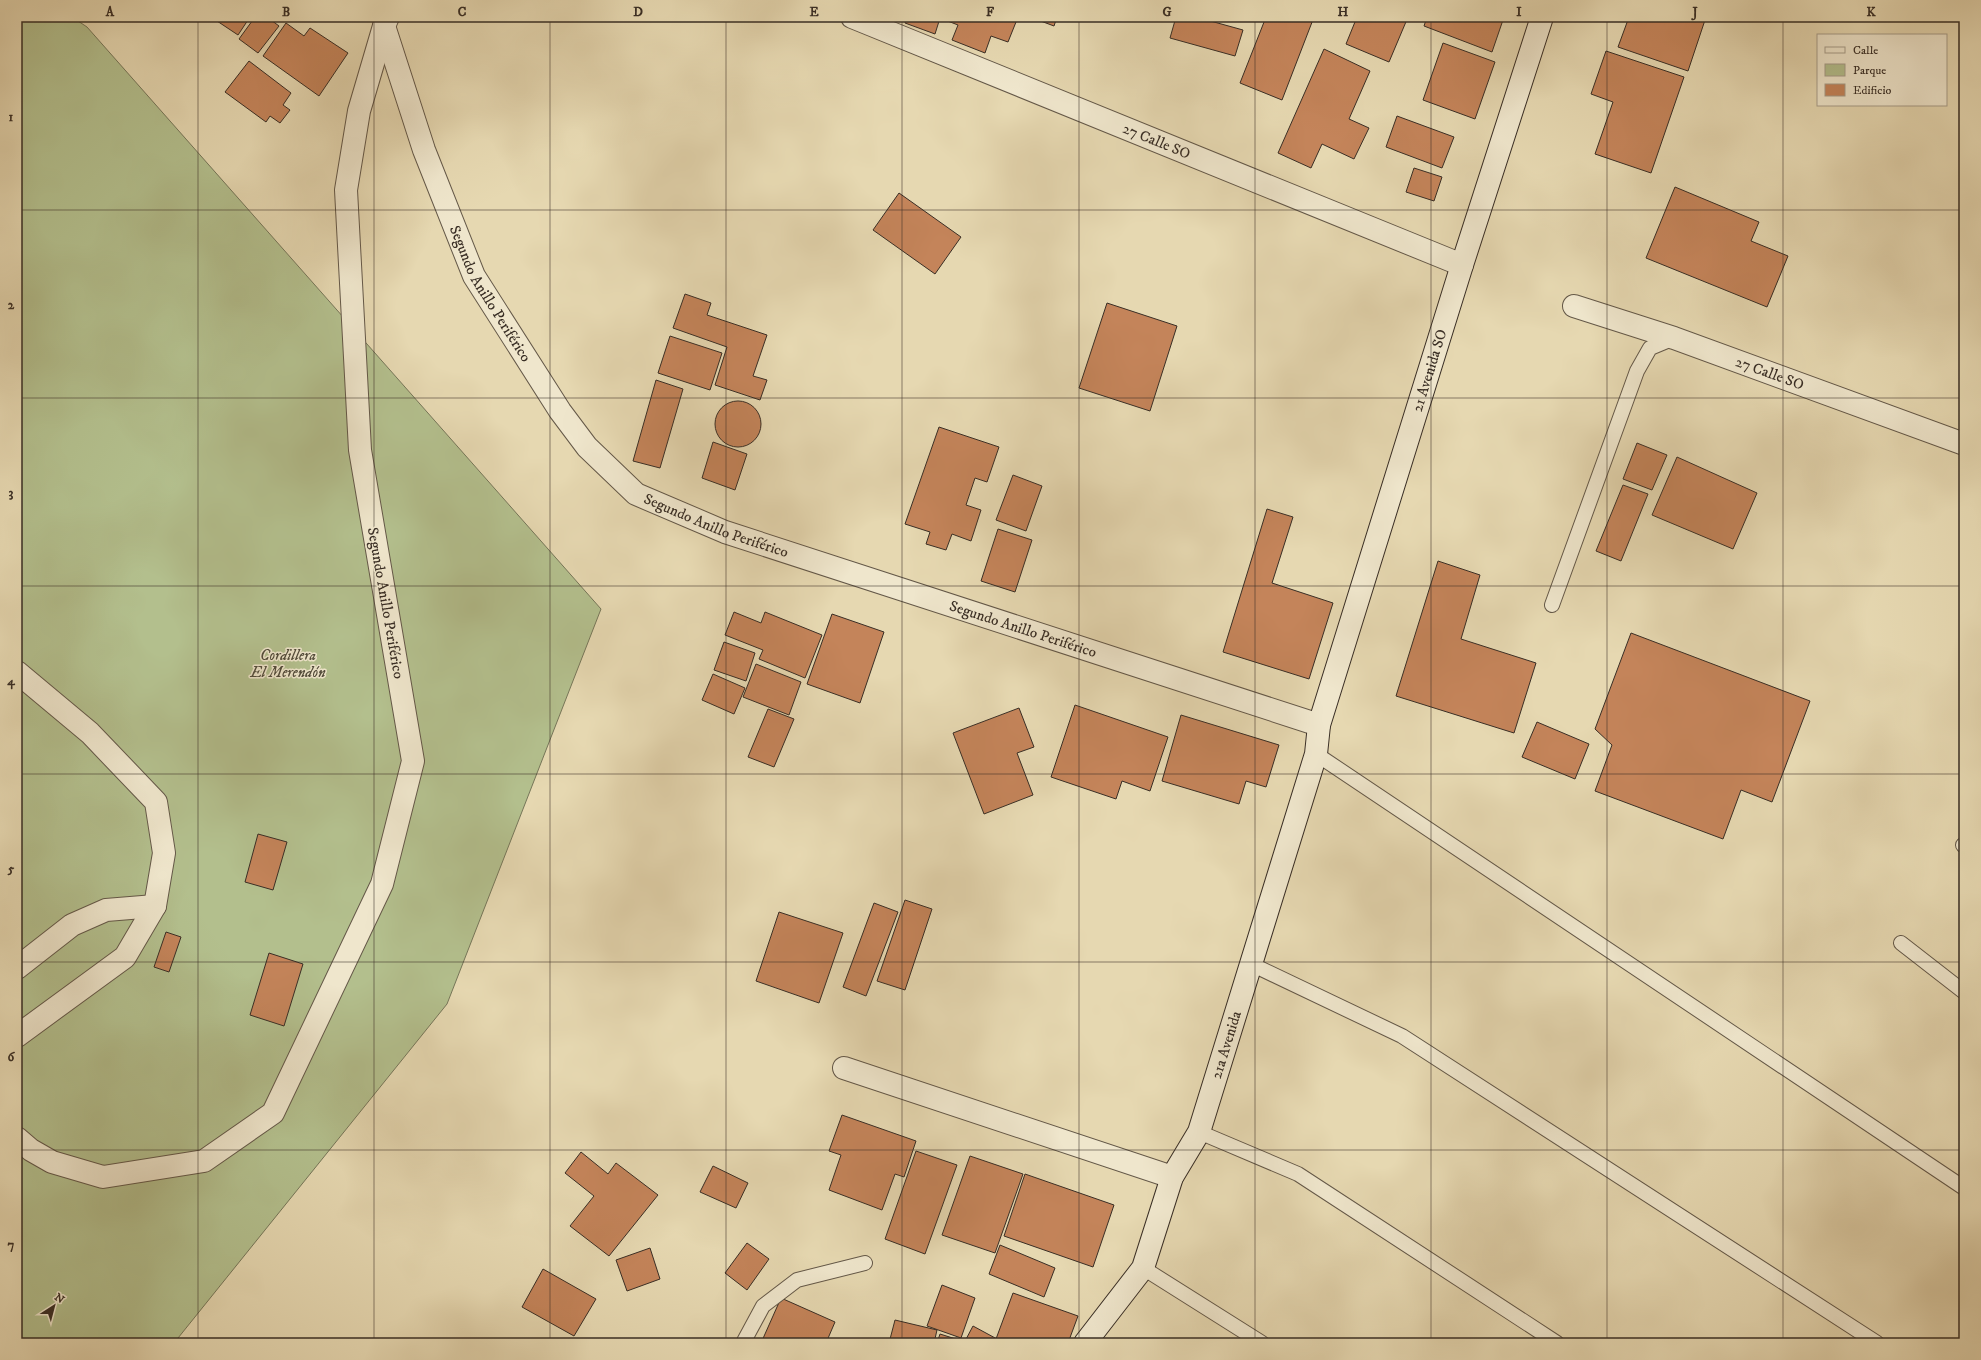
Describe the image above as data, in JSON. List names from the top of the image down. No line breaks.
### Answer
{"streets":{"street":["27 Calle SO","Segundo Anillo Periférico","21 Avenida SO","21a Avenida"]},"crossings":[["27 Calle SO","21 Avenida SO"],["Segundo Anillo Periférico","21 Avenida SO"],["Segundo Anillo Periférico","21a Avenida"],["21 Avenida SO","21a Avenida"]],"parks":["Cordillera El Merendón"],"legend":["Calle","Parque","Edificio"],"north":"top right","grid":{"columns":["A","B","C","D","E","F","G","H","I","J","K"],"rows":["1","2","3","4","5","6","7"]}}
